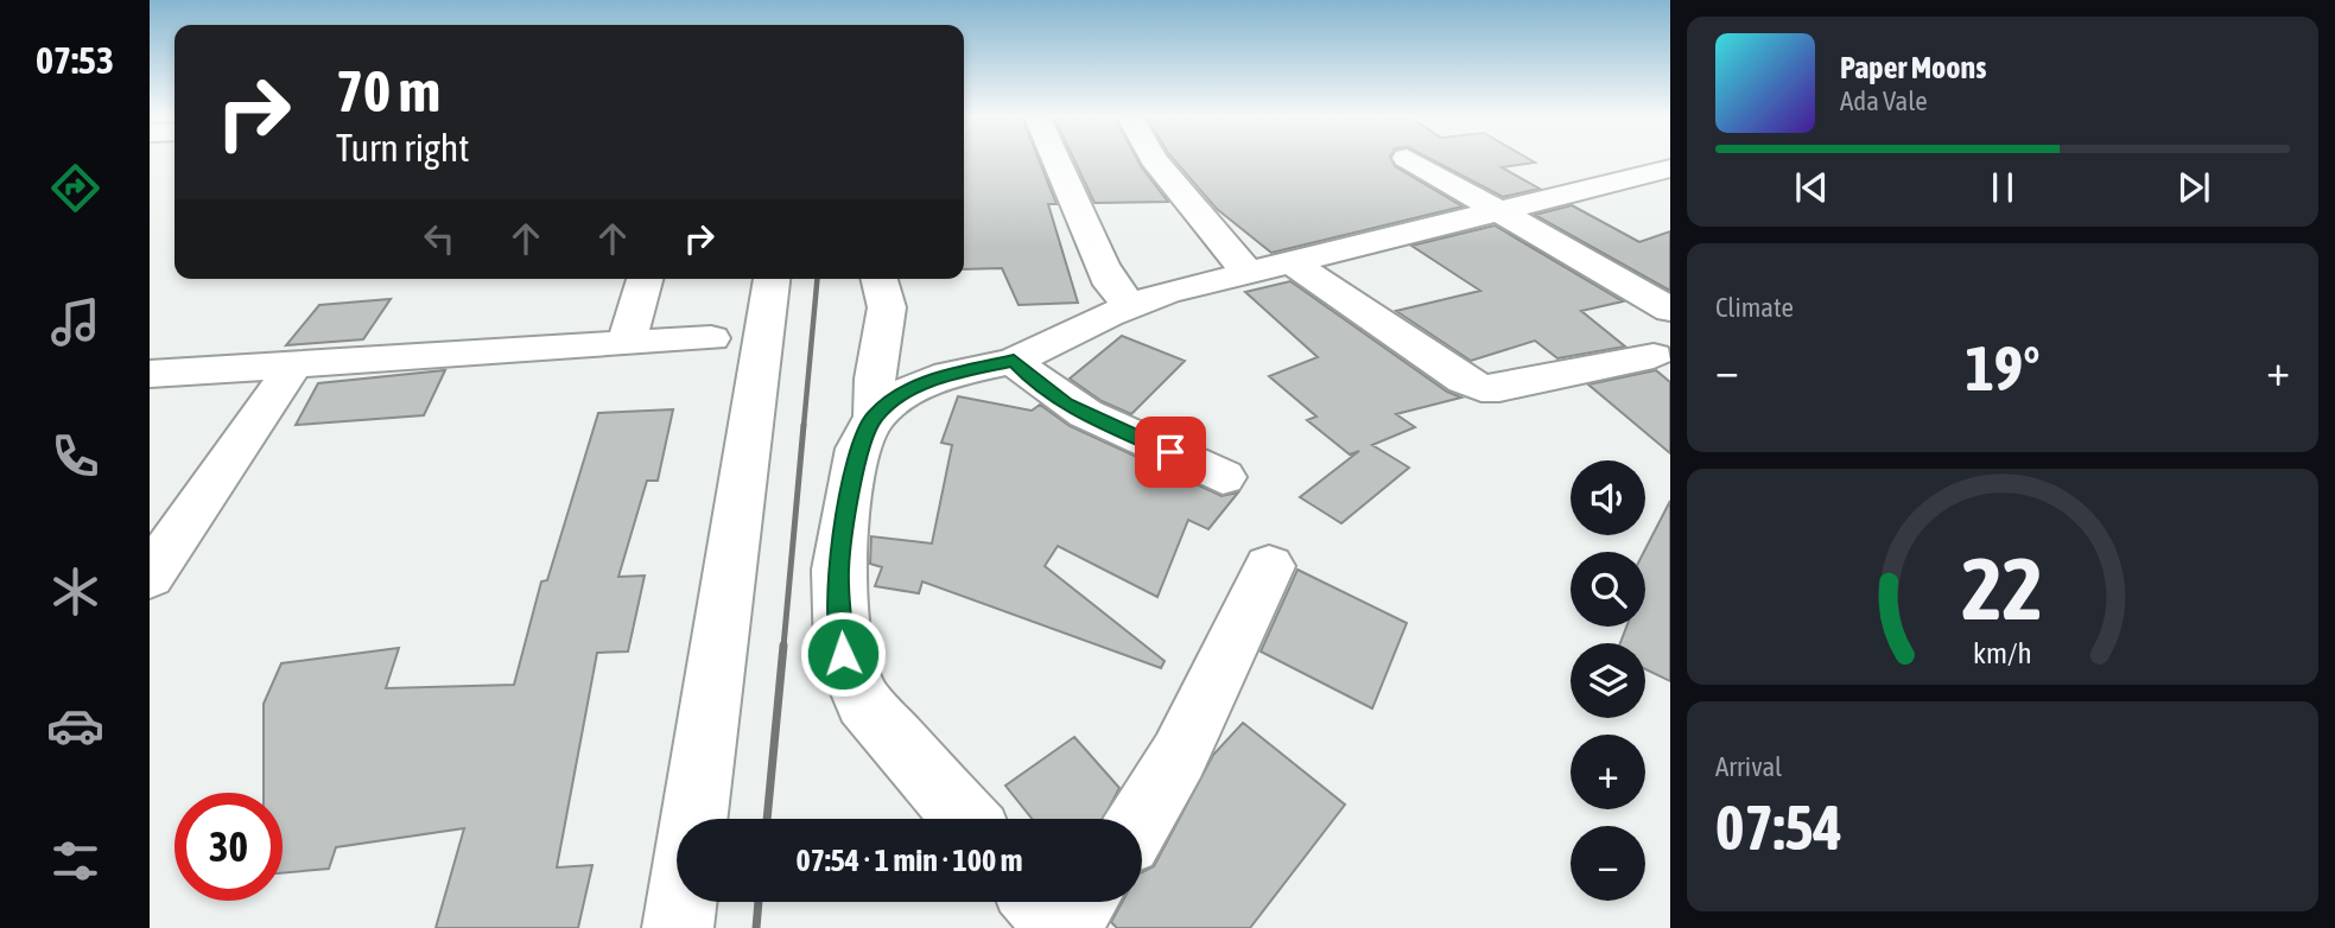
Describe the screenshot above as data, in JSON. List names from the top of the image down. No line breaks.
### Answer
{"page":{"tabs":"07:53","turn":["70 m","Turn right"],"song":["Paper Moons","Ada Vale"],"tile":["Climate",["Arrival","07:54"]],"heat":["−","19°","+"],"map_buttons":["+","−"],"limit":"30","trip":"07:54 · 1 min · 100 m","gauge":["22","km/h"]}}
